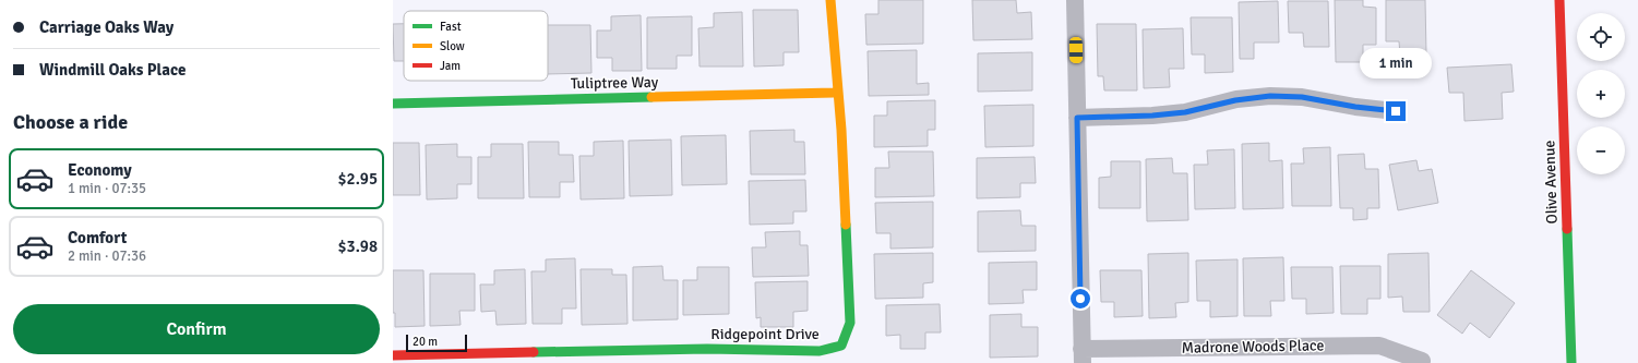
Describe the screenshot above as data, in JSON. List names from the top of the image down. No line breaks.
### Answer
{"streets":{"street":["Tuliptree Way","Olive Avenue","Ridgepoint Drive","Madrone Woods Place"]},"crossings":[["Tuliptree Way","Ridgepoint Drive"]],"legend":["Fast","Slow","Jam"],"scale_bar":"20 m","page":{"banner":["Carriage Oaks Way","Windmill Oaks Place"],"map_buttons":["+","−"],"bubble":"1 min","heading":"Choose a ride","list":[{"name":"Economy","note":"1 min · 07:35","value":"$2.95"},{"name":"Comfort","note":"2 min · 07:36","value":"$3.98"}],"buttons":"Confirm","scale":"20 m"}}
